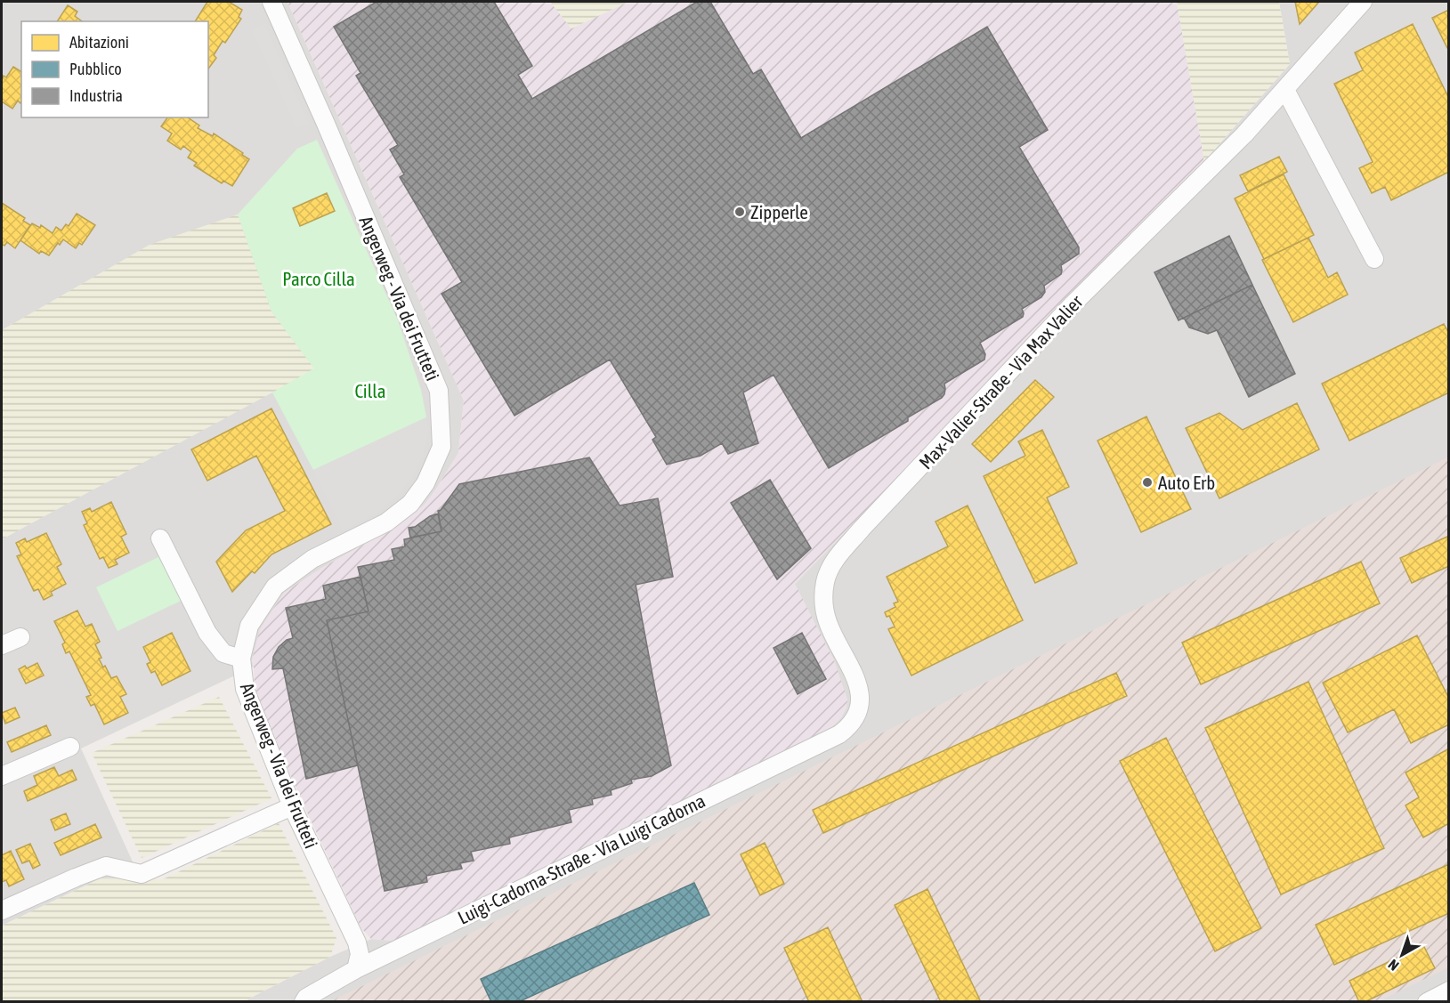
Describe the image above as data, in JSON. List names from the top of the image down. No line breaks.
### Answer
{"streets":{"street":["Angerweg - Via dei Frutteti","Max-Valier-Straße - Via Max Valier","Luigi-Cadorna-Straße - Via Luigi Cadorna"]},"crossings":[["Angerweg - Via dei Frutteti","Luigi-Cadorna-Straße - Via Luigi Cadorna"],["Max-Valier-Straße - Via Max Valier","Luigi-Cadorna-Straße - Via Luigi Cadorna"]],"parks":["Parco Cilla","Cilla"],"places":["Zipperle","Auto Erb"],"legend":["Abitazioni","Pubblico","Industria"],"north":"bottom left"}
